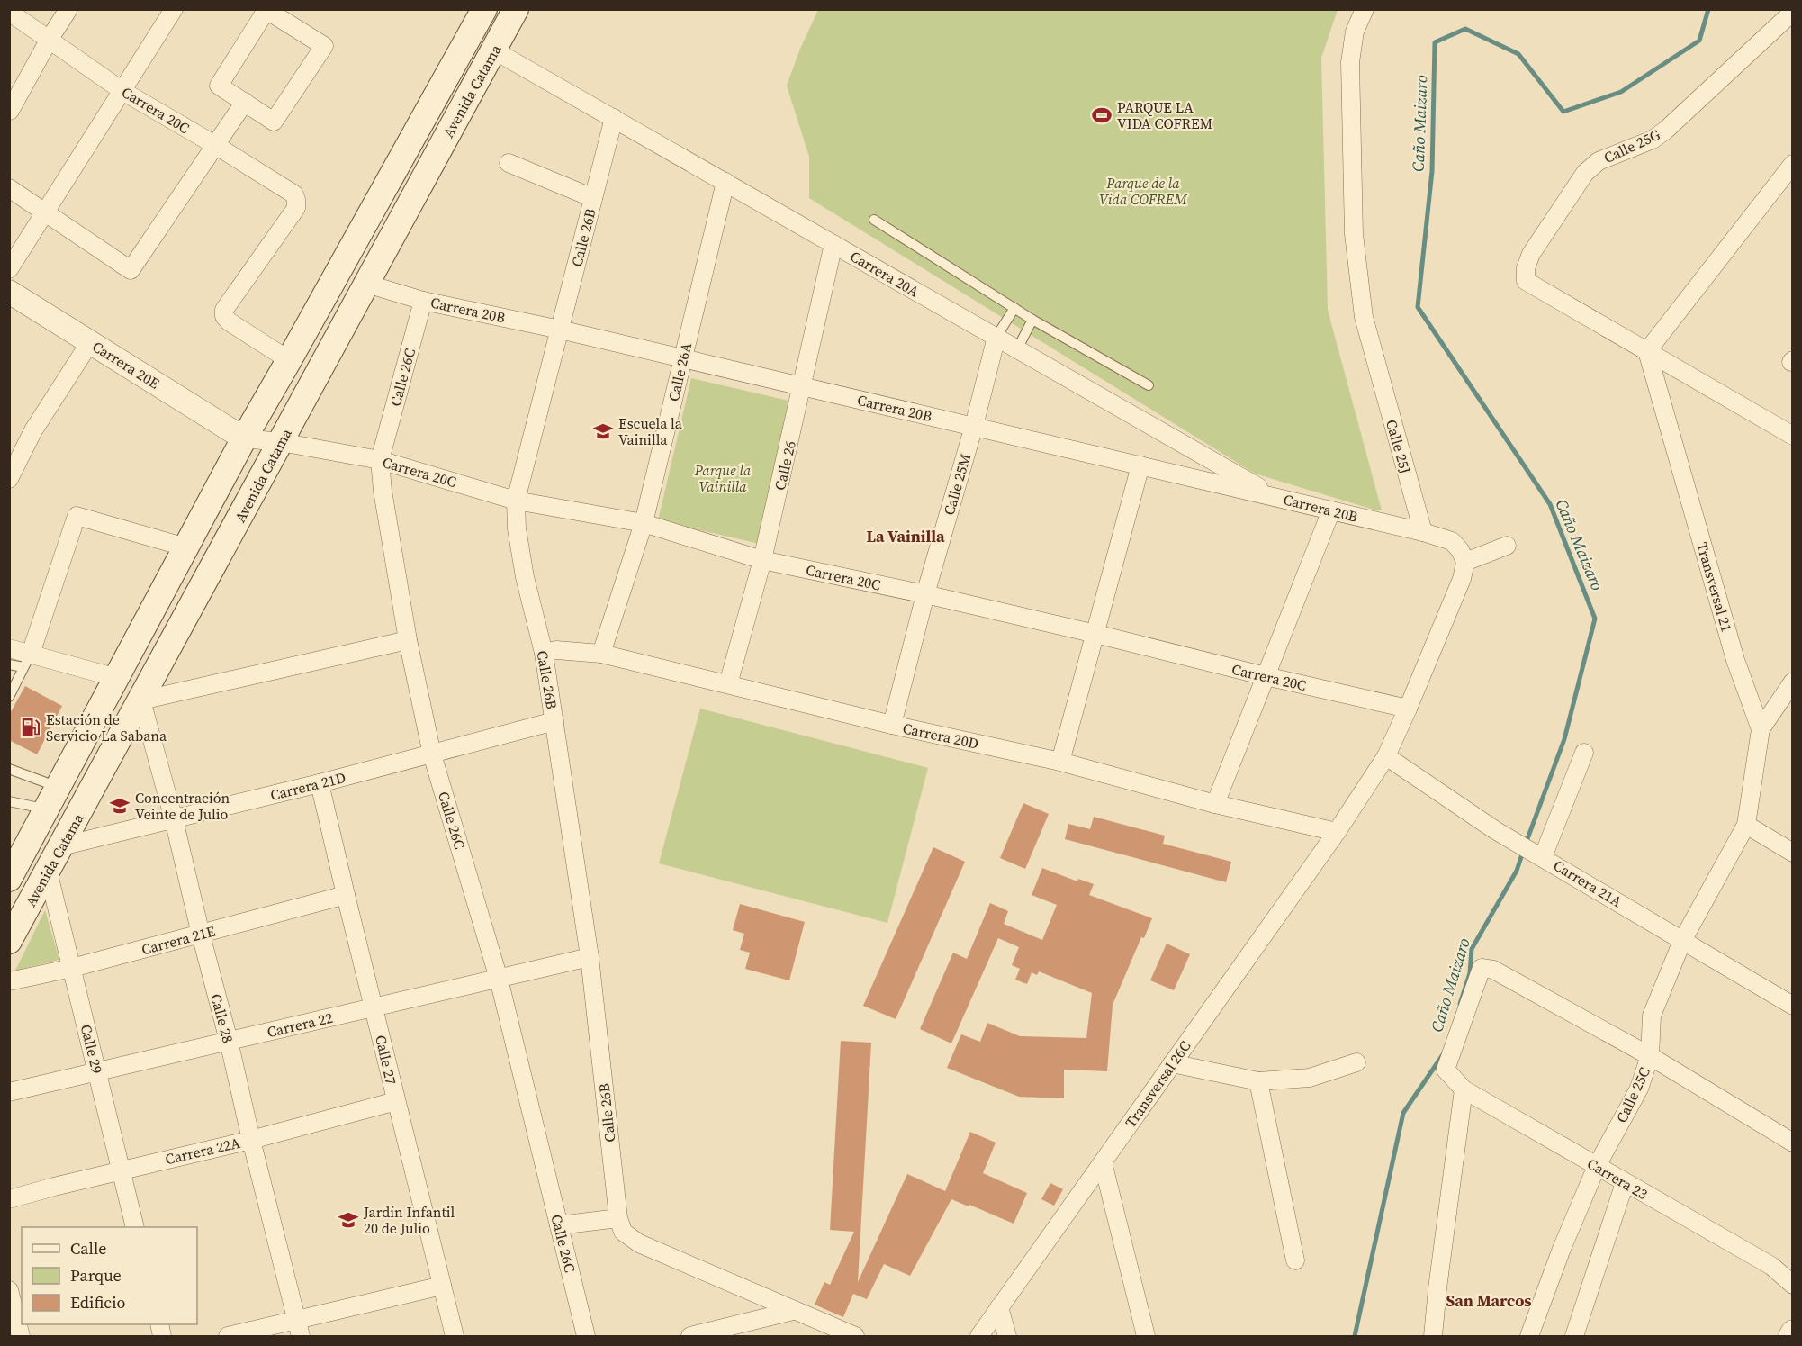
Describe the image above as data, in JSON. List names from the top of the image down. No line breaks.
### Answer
{"streets":{"main road":["Avenida Catama"],"street":["Carrera 20C","Calle 25G","Calle 26B","Carrera 20A","Carrera 20B","Carrera 20E","Calle 26A","Calle 26C","Calle 25J","Calle 26","Calle 25M","Transversal 21","Carrera 20D","Carrera 21D","Carrera 21A","Carrera 21E","Calle 28","Carrera 22","Calle 29","Calle 27","Transversal 26C","Calle 25C","Carrera 22A","Carrera 23"]},"crossings":[["Avenida Catama","Carrera 20C"],["Avenida Catama","Carrera 20A"],["Avenida Catama","Carrera 20B"],["Avenida Catama","Carrera 20E"],["Avenida Catama","Carrera 21D"],["Avenida Catama","Calle 28"],["Avenida Catama","Calle 29"],["Carrera 20C","Calle 26B"],["Carrera 20C","Carrera 20E"],["Carrera 20C","Calle 26A"],["Carrera 20C","Calle 26C"],["Carrera 20C","Calle 26"],["Carrera 20C","Calle 25M"],["Calle 25G","Transversal 21"],["Calle 26B","Carrera 20A"],["Calle 26B","Carrera 20B"],["Calle 26B","Carrera 20D"],["Calle 26B","Carrera 21D"],["Calle 26B","Carrera 22"],["Carrera 20A","Carrera 20B"],["Carrera 20A","Calle 26A"],["Carrera 20A","Calle 26"],["Carrera 20A","Calle 25M"],["Carrera 20B","Calle 26A"],["Carrera 20B","Calle 26C"],["Carrera 20B","Calle 25J"],["Carrera 20B","Calle 26"],["Carrera 20B","Calle 25M"],["Calle 26A","Carrera 20D"],["Calle 26C","Carrera 21D"],["Calle 26C","Carrera 22"],["Calle 26","Carrera 20D"],["Calle 25M","Carrera 20D"],["Transversal 21","Calle 25C"],["Carrera 20D","Transversal 26C"],["Carrera 21D","Calle 28"],["Carrera 21D","Calle 27"],["Carrera 21A","Calle 25C"],["Carrera 21E","Calle 28"],["Carrera 21E","Calle 29"],["Carrera 21E","Calle 27"],["Calle 28","Carrera 22"],["Calle 28","Carrera 22A"],["Carrera 22","Calle 29"],["Carrera 22","Calle 27"],["Calle 29","Carrera 22A"],["Calle 27","Carrera 22A"],["Calle 25C","Carrera 23"]],"districts":["La Vainilla","San Marcos"],"water":["Caño Maizaro"],"parks":["Parque de la Vida COFREM","Parque la Vainilla"],"places":{"sports":["PARQUE LA VIDA COFREM"],"school or university":["Escuela la Vainilla","Concentración Veinte de Julio","Jardín Infantil 20 de Julio"],"fuel station":["Estación de Servicio La Sabana"]},"legend":["Calle","Parque","Edificio"]}
